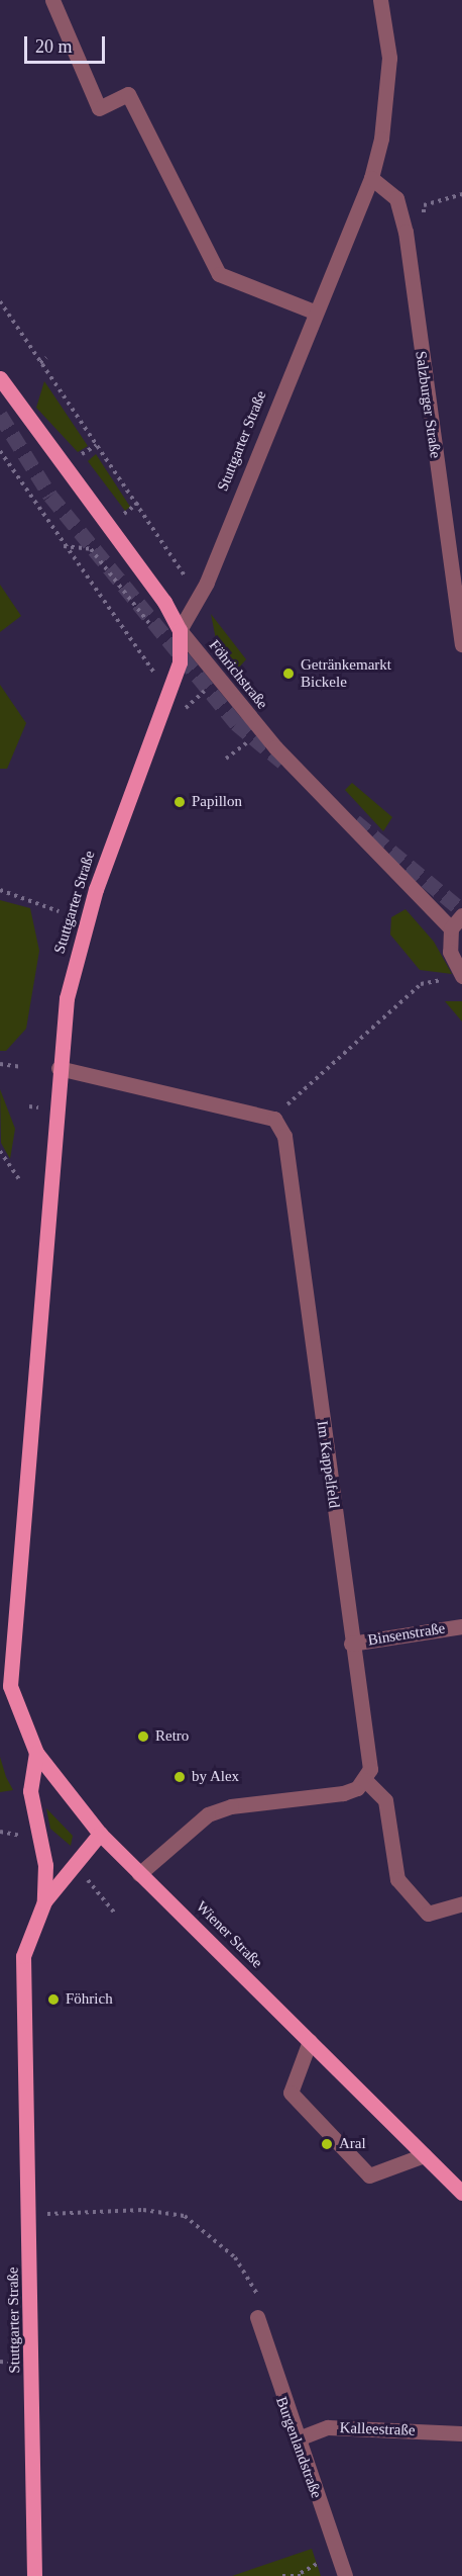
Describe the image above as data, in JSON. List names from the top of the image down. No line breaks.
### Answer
{"streets":{"main road":["Stuttgarter Straße","Föhrichstraße","Wiener Straße"],"street":["Salzburger Straße","Im Kappelfeld","Binsenstraße","Kalleestraße","Burgenlandstraße"]},"crossings":[["Salzburger Straße","Stuttgarter Straße"],["Stuttgarter Straße","Föhrichstraße"],["Stuttgarter Straße","Wiener Straße"],["Im Kappelfeld","Binsenstraße"],["Kalleestraße","Burgenlandstraße"]],"places":["Getränkemarkt Bickele","Papillon","Retro","by Alex","Föhrich","Aral"],"scale_bar":"20 m"}
